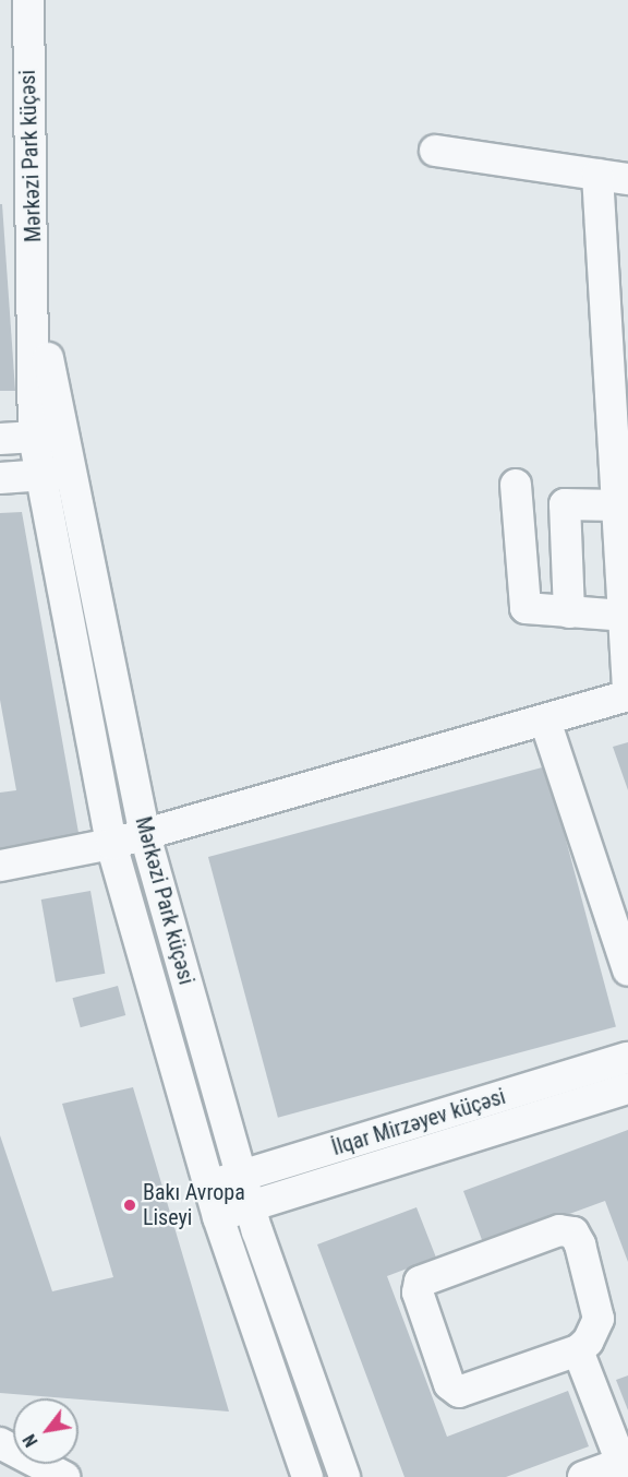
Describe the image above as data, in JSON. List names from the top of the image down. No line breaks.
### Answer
{"streets":{"street":["Mərkəzi Park küçəsi","İlqar Mirzəyev küçəsi"]},"crossings":[["Mərkəzi Park küçəsi","İlqar Mirzəyev küçəsi"]],"places":["Bakı Avropa Liseyi"],"north":"bottom left"}
